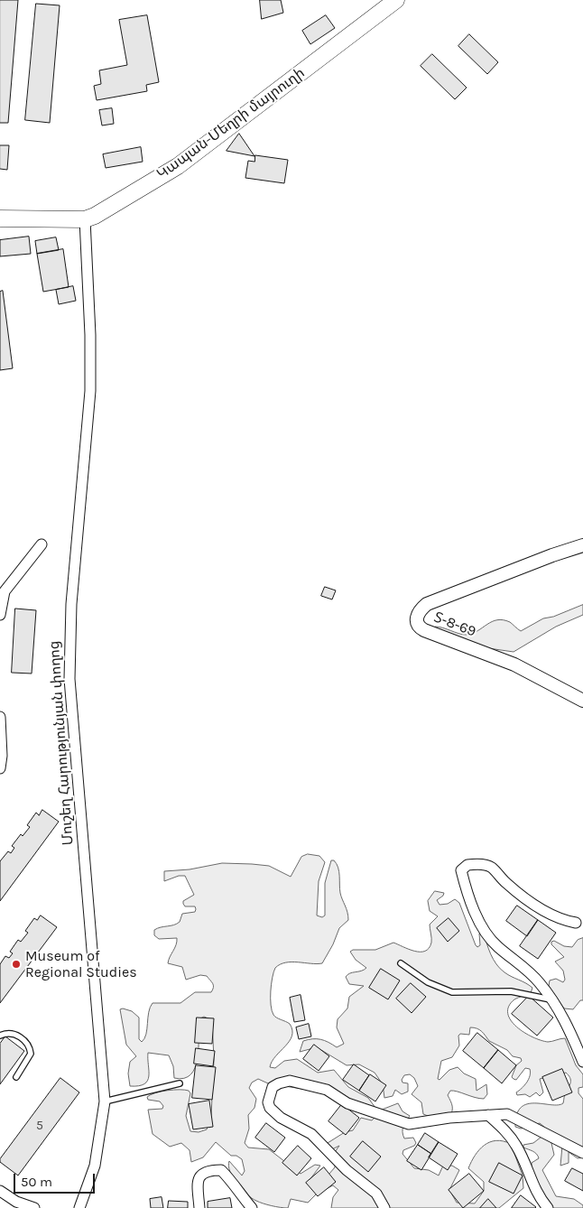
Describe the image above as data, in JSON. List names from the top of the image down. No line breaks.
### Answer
{"streets":{"main road":["Կապան-Մեղրի մայրուղի"],"street":["Տ-8-69","Մուշեղ Հարությունյան փողոց"]},"crossings":[["Կապան-Մեղրի մայրուղի","Մուշեղ Հարությունյան փողոց"]],"places":["Museum of Regional Studies"],"house_numbers":["5"],"scale_bar":"50 m"}
